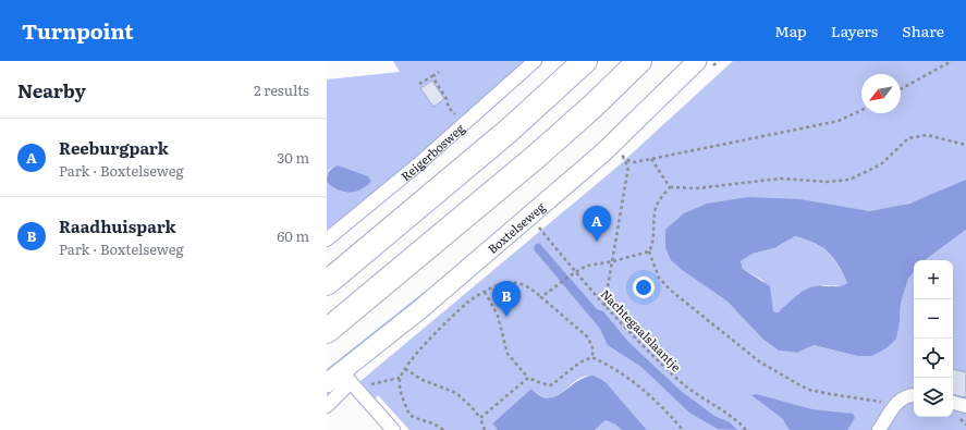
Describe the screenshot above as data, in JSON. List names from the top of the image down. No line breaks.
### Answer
{"streets":{"street":["Reigerbosweg","Boxtelseweg"],"path":["Nachtegaalslaantje"]},"north":"bottom left","page":{"header":"Turnpoint","nav":["Map","Layers","Share"],"heading":["Nearby","2 results"],"list":[{"mark":"A","name":"Reeburgpark","note":"Park · Boxtelseweg","value":"30 m"},{"mark":"B","name":"Raadhuispark","note":"Park · Boxtelseweg","value":"60 m"}],"pins":["A","B"],"map_buttons":["+","−"]}}
